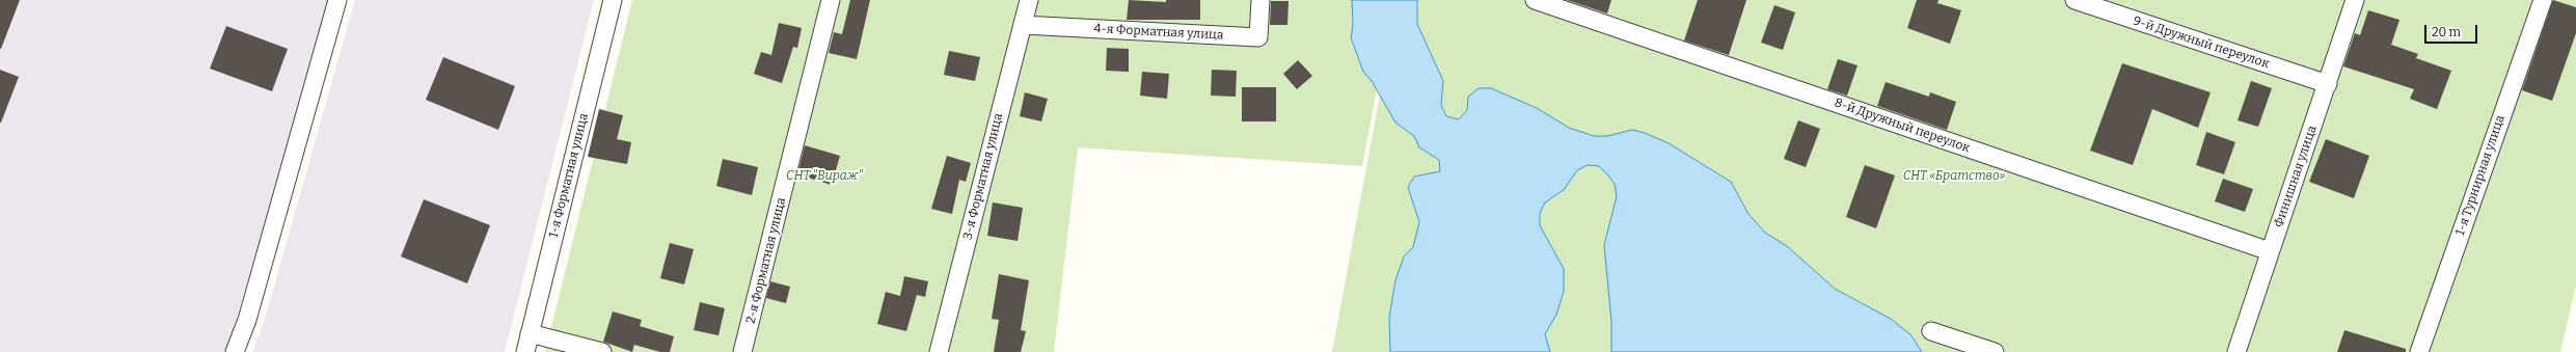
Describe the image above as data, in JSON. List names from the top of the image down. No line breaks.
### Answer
{"streets":{"street":["4-я Форматная улица","9-й Дружный переулок","8-й Дружный переулок","1-я Форматная улица","1-я Турнирная улица","3-я Форматная улица","Финишная улица","2-я Форматная улица"]},"crossings":[["4-я Форматная улица","3-я Форматная улица"],["9-й Дружный переулок","Финишная улица"],["8-й Дружный переулок","Финишная улица"]],"parks":["СНТ \"Вираж\"","СНТ «Братство»"],"scale_bar":"20 m"}
